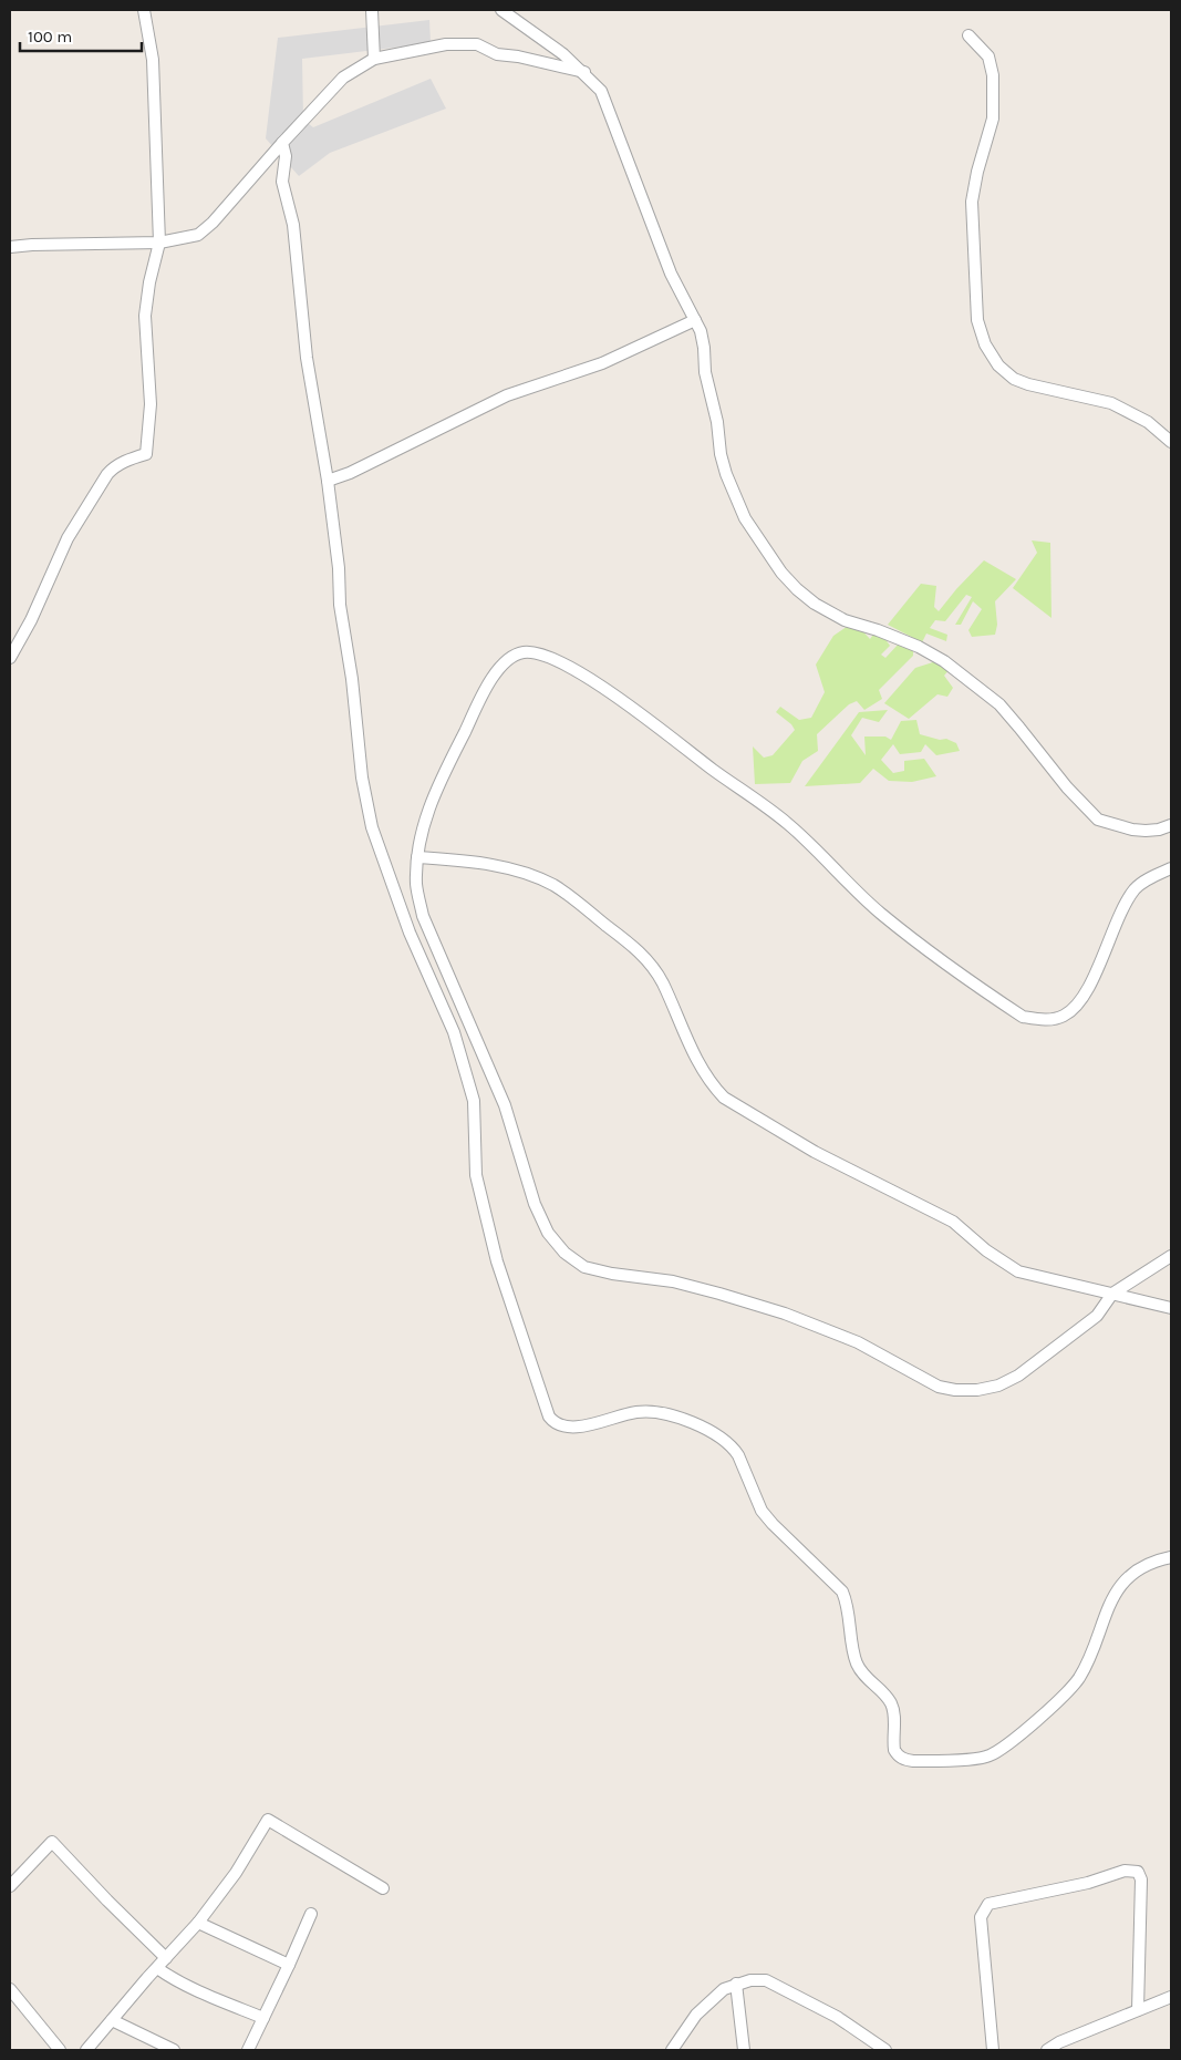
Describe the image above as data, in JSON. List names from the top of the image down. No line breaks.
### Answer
{"scale_bar":"100 m"}
